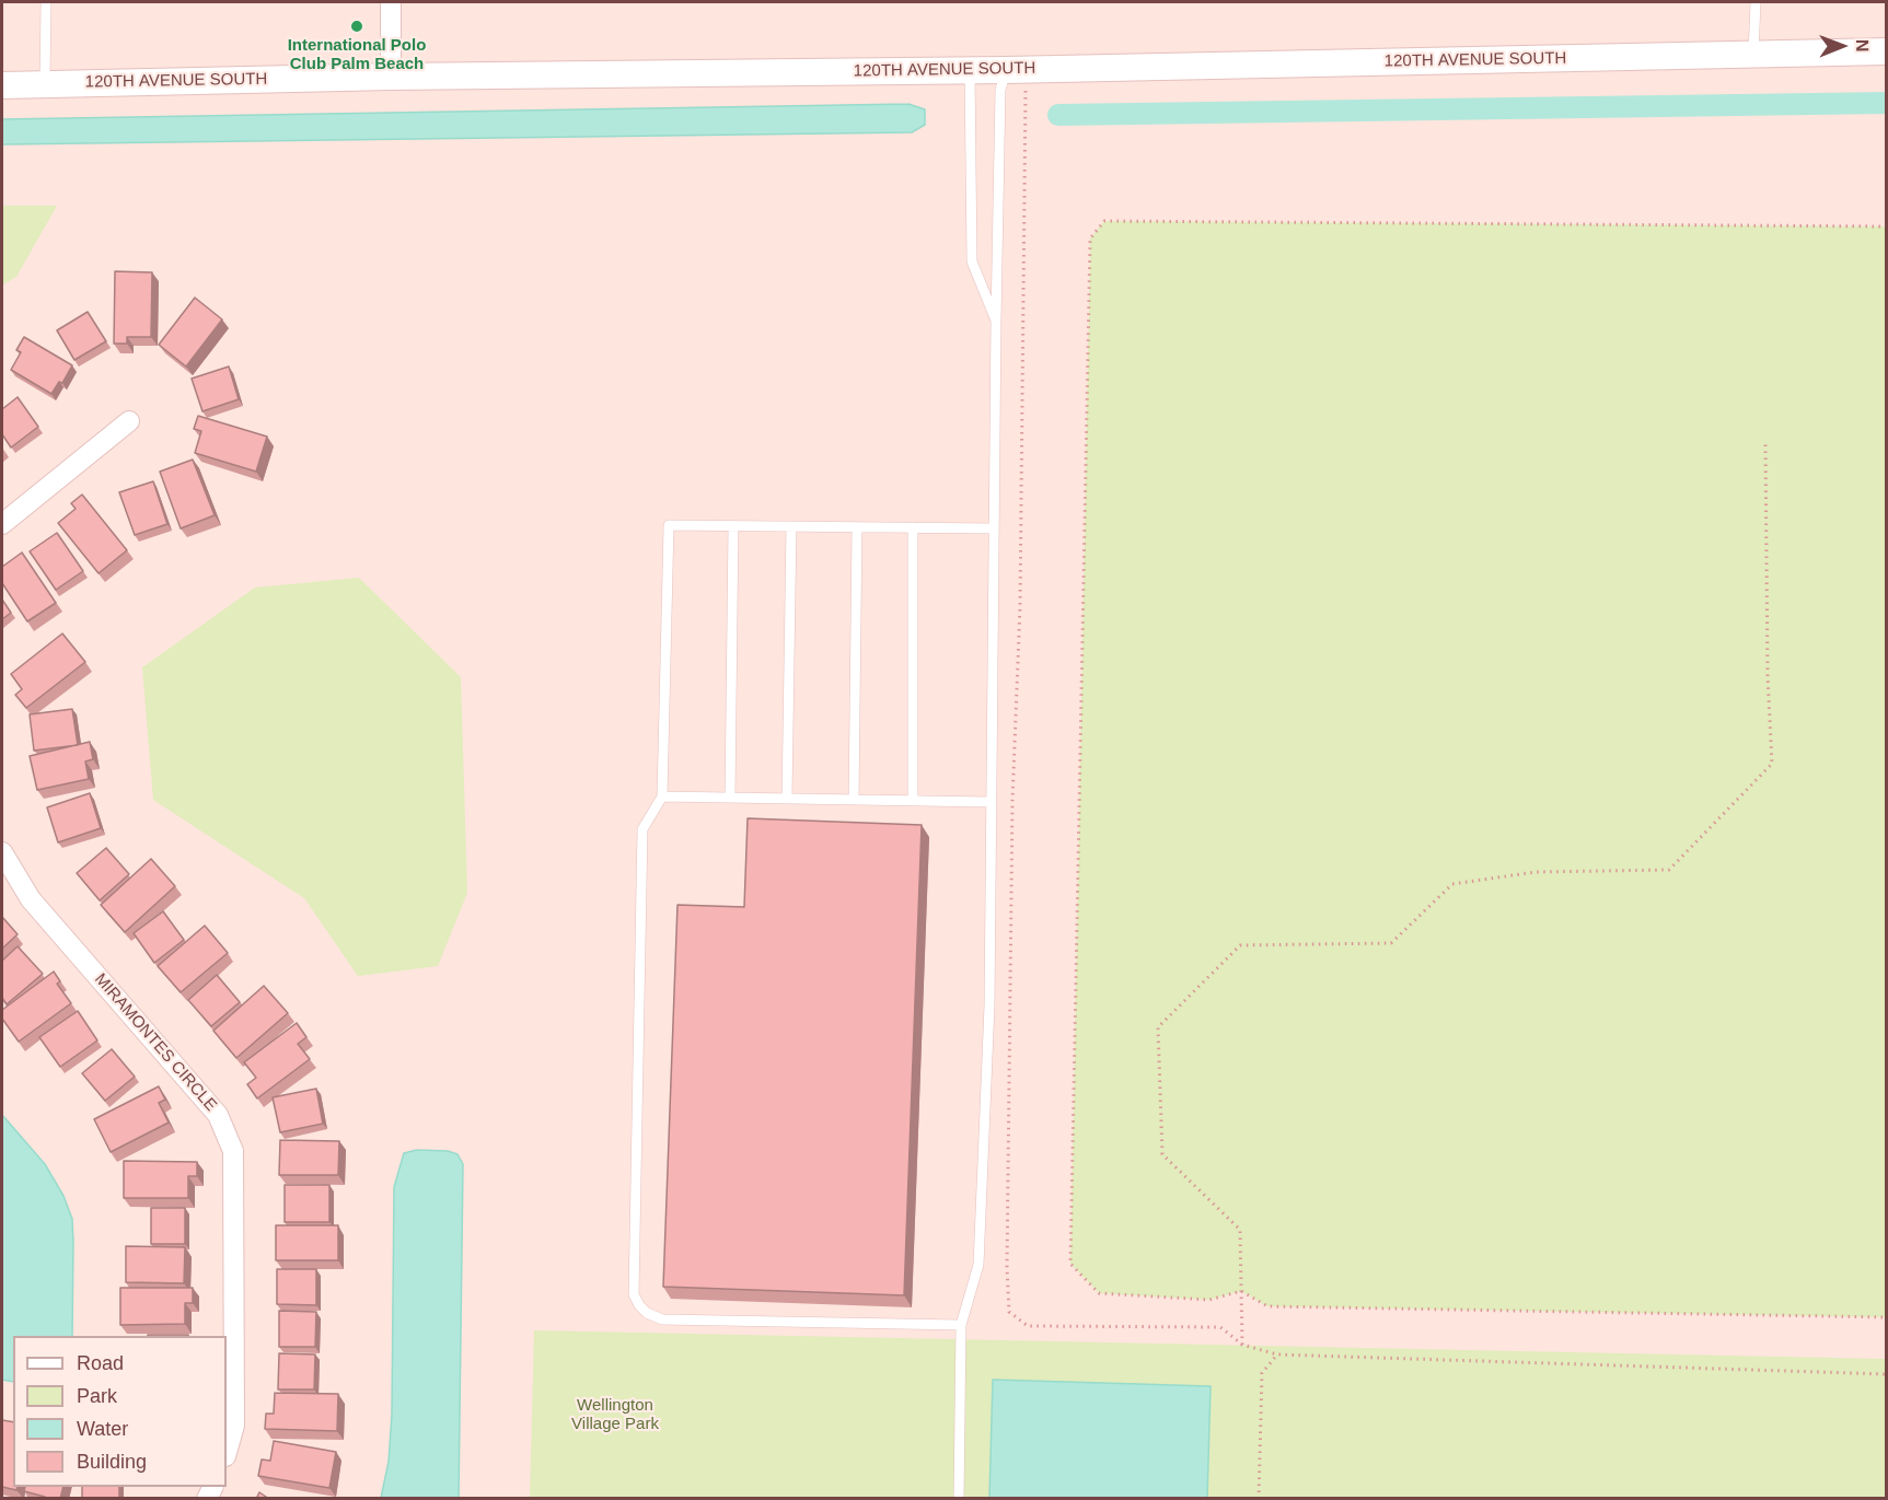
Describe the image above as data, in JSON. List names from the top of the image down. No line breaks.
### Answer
{"streets":{"street":["120TH AVENUE SOUTH","MIRAMONTES CIRCLE"]},"parks":["Wellington Village Park"],"places":["International Polo Club Palm Beach"],"legend":["Road","Park","Water","Building"],"north":"right"}
